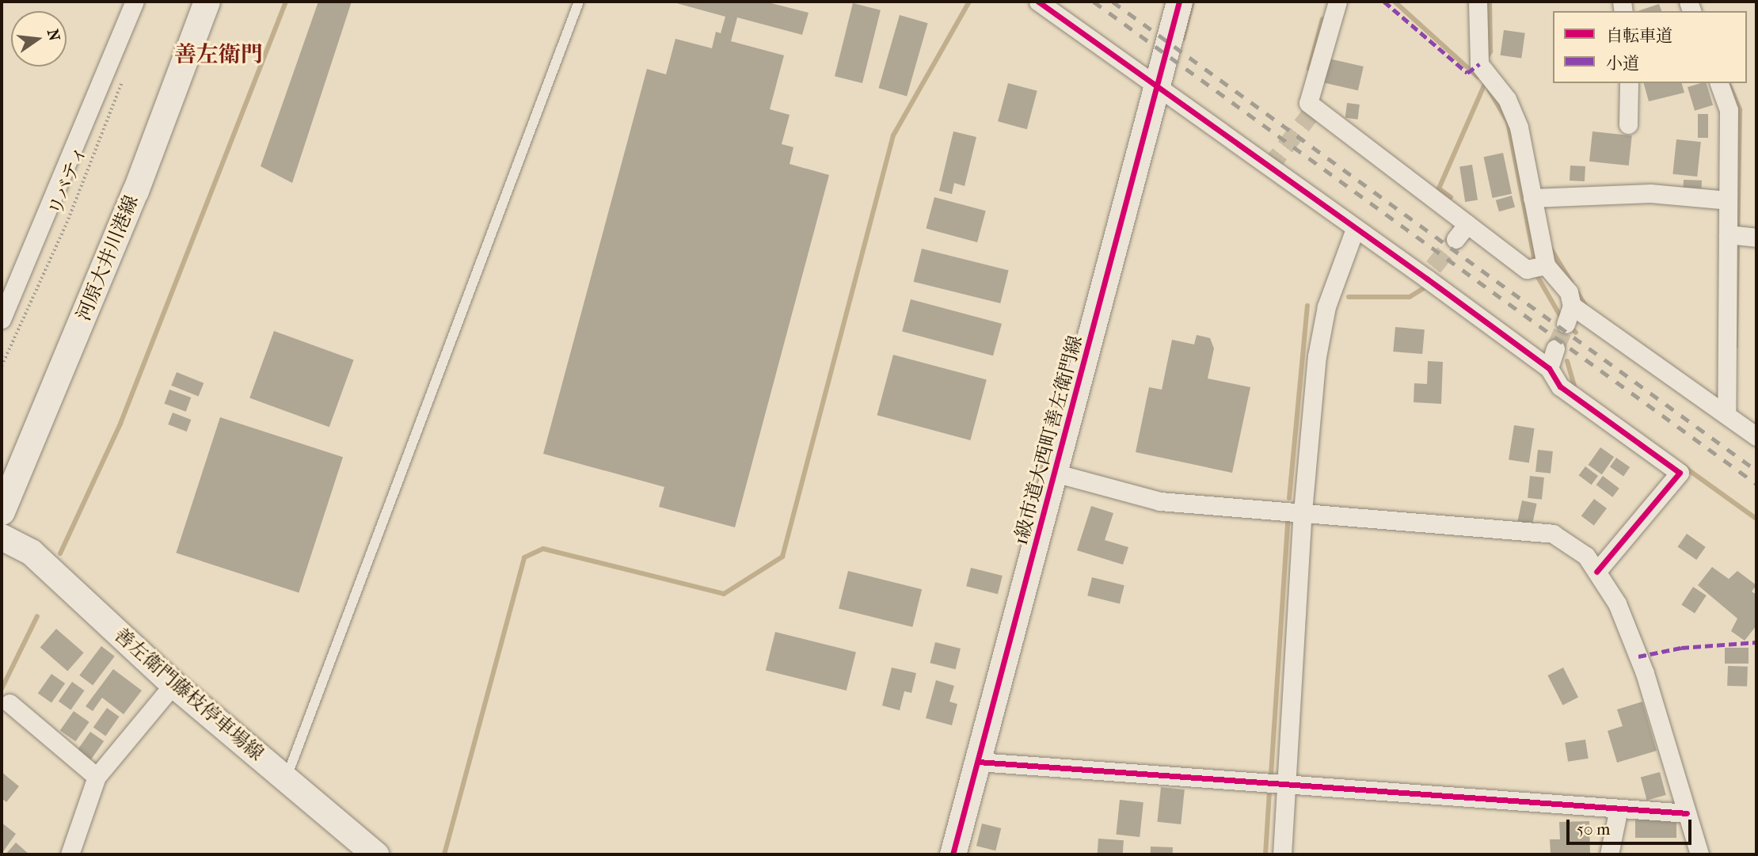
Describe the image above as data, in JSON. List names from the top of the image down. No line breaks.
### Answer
{"streets":{"main road":["河原大井川港線","1級市道大西町善左衛門線","善左衛門藤枝停車場線"],"path":["リバティ"]},"districts":["善左衛門"],"legend":["自転車道","小道"],"scale_bar":"50 m","north":"right"}
